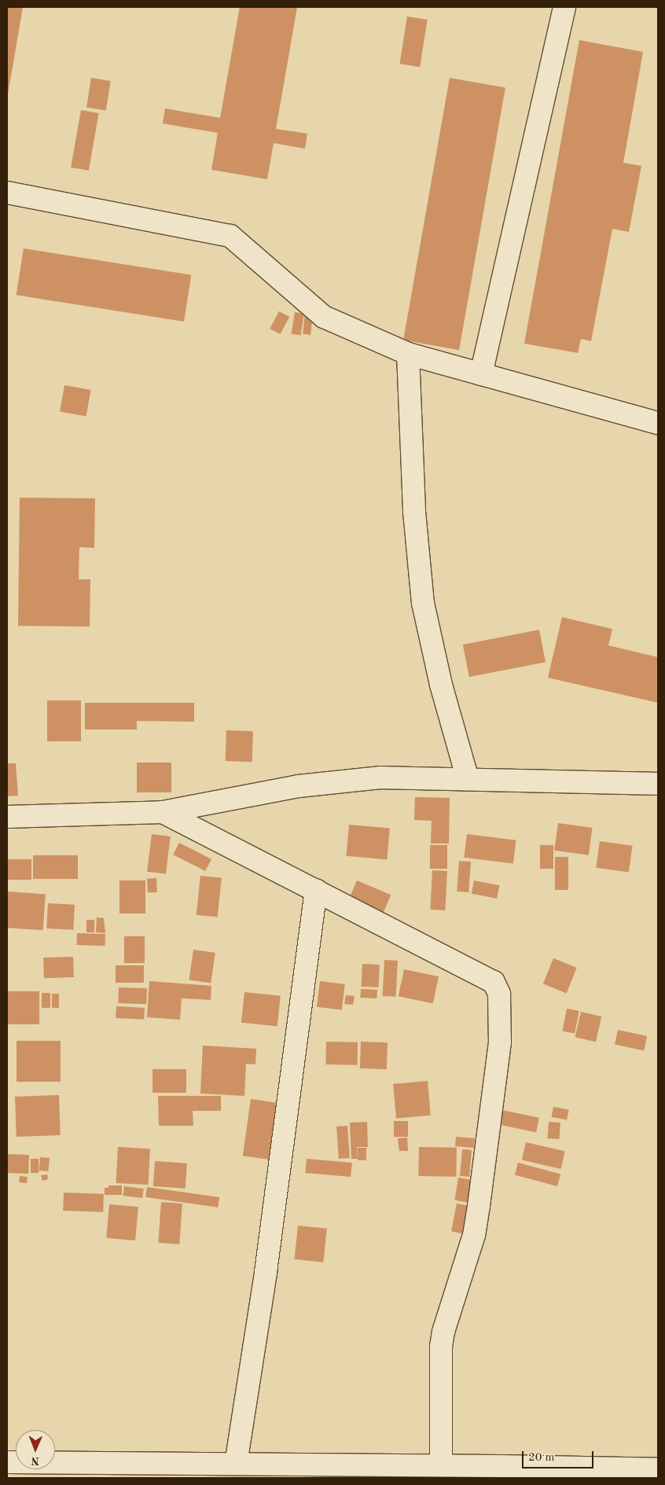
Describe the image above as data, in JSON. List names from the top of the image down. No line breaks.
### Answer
{"scale_bar":"20 m","north":"bottom"}
